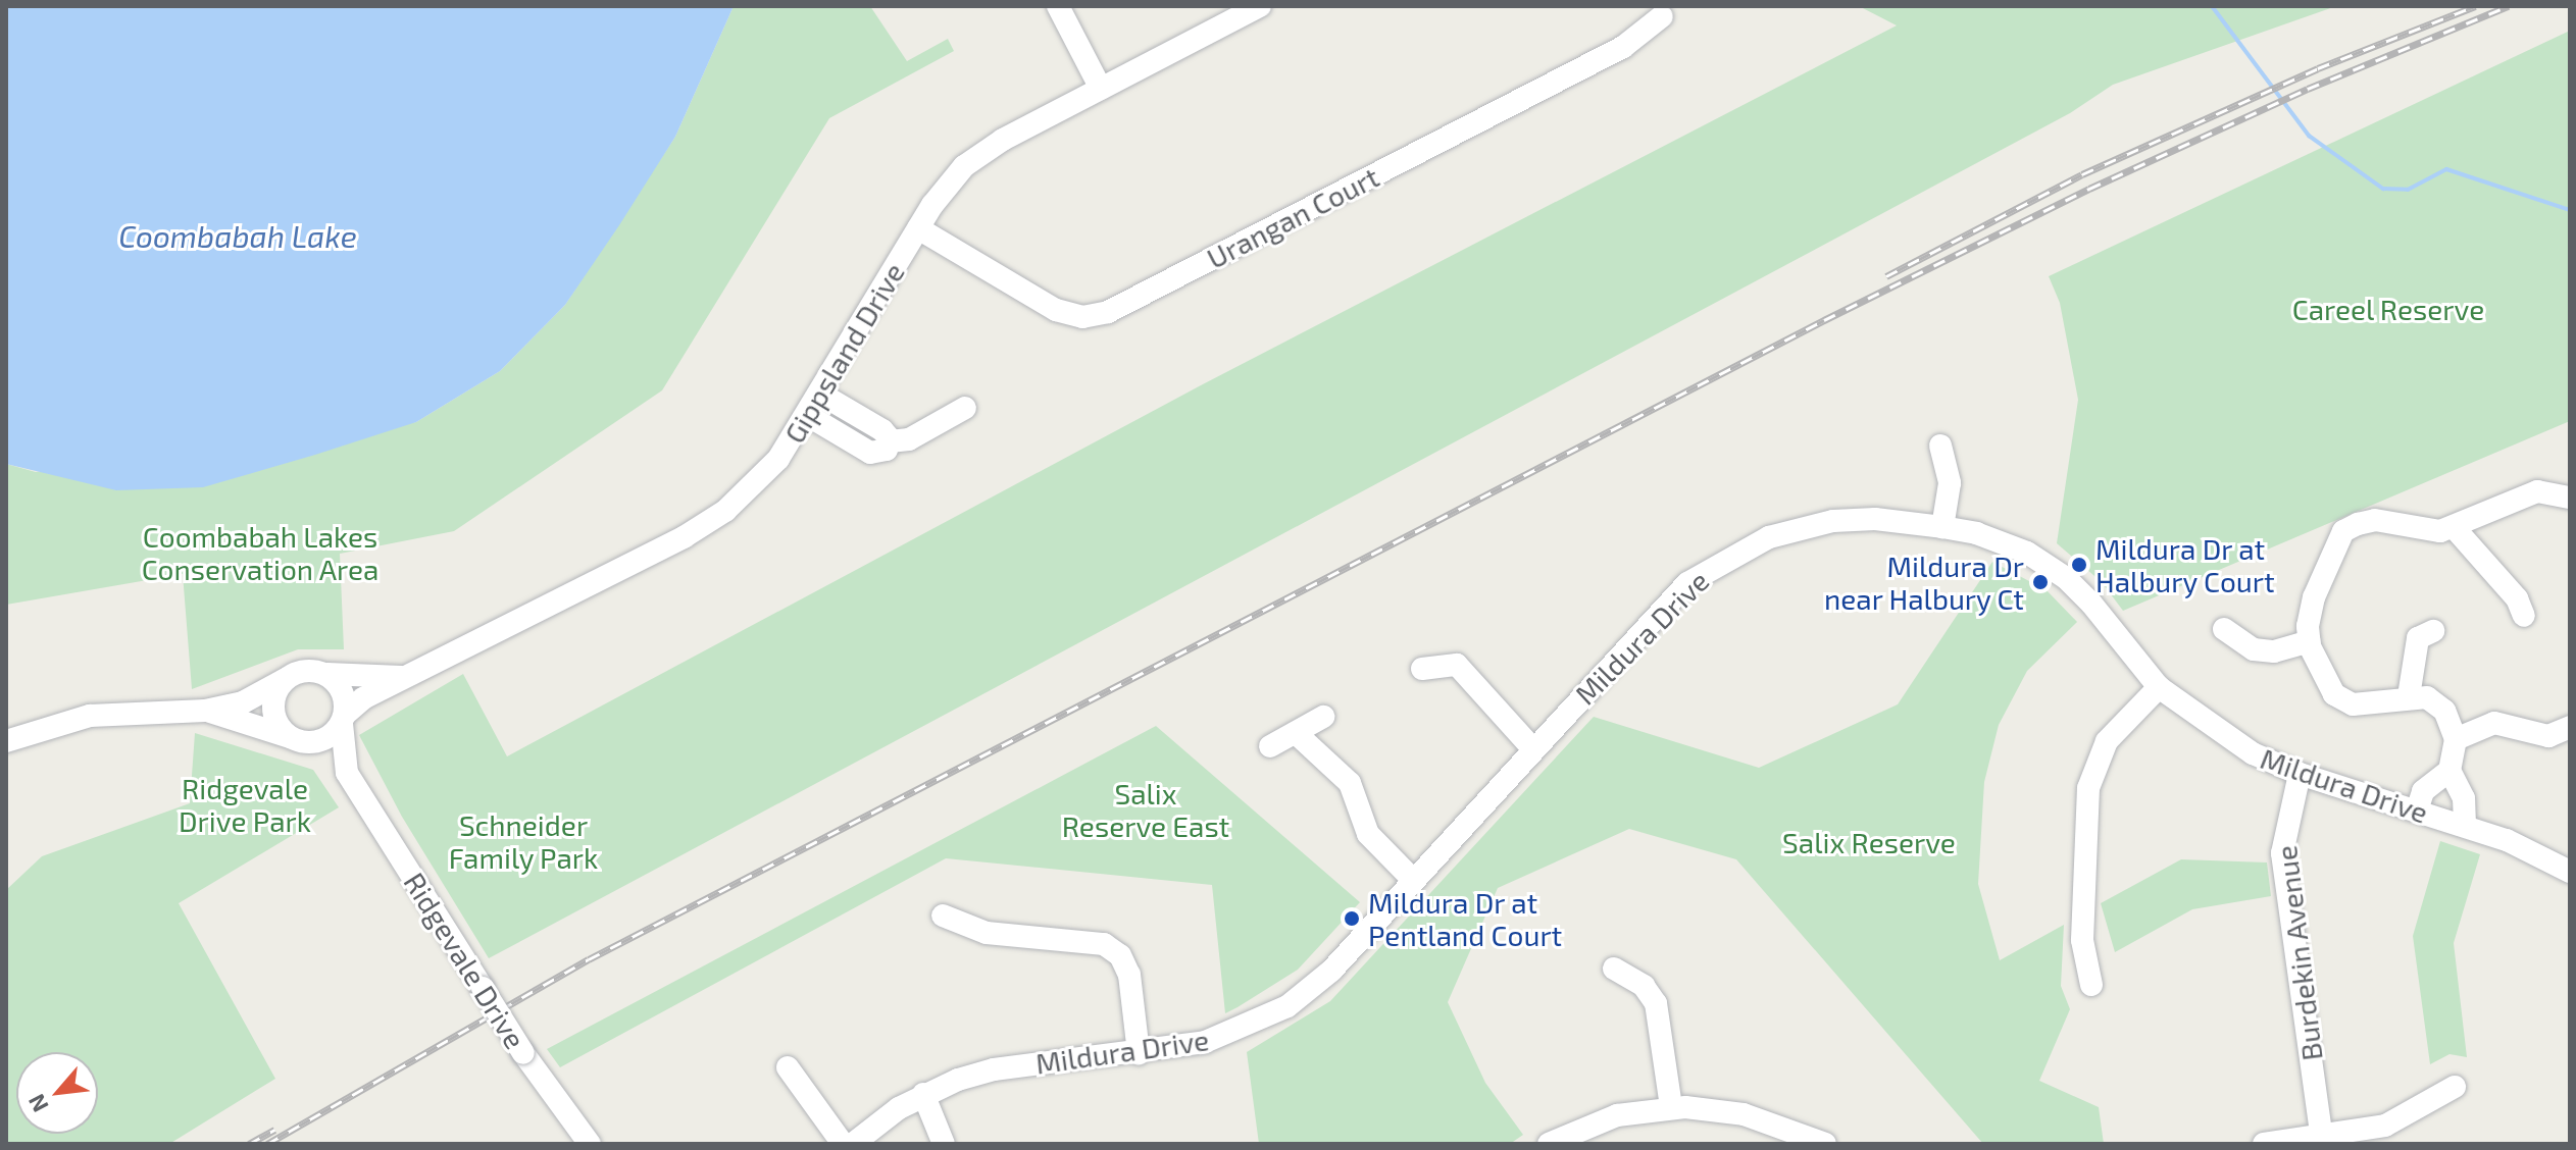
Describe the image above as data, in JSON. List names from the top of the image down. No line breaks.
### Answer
{"streets":{"street":["Urangan Court","Gippsland Drive","Mildura Drive","Burdekin Avenue","Ridgevale Drive"]},"crossings":[["Urangan Court","Gippsland Drive"],["Gippsland Drive","Ridgevale Drive"],["Mildura Drive","Burdekin Avenue"]],"water":["Coombabah Lake"],"parks":["Careel Reserve","Coombabah Lakes Conservation Area","Ridgevale Drive Park","Salix Reserve East","Schneider Family Park","Salix Reserve"],"places":["Mildura Dr at Halbury Court","Mildura Dr near Halbury Ct","Mildura Dr at Pentland Court"],"north":"bottom left"}
